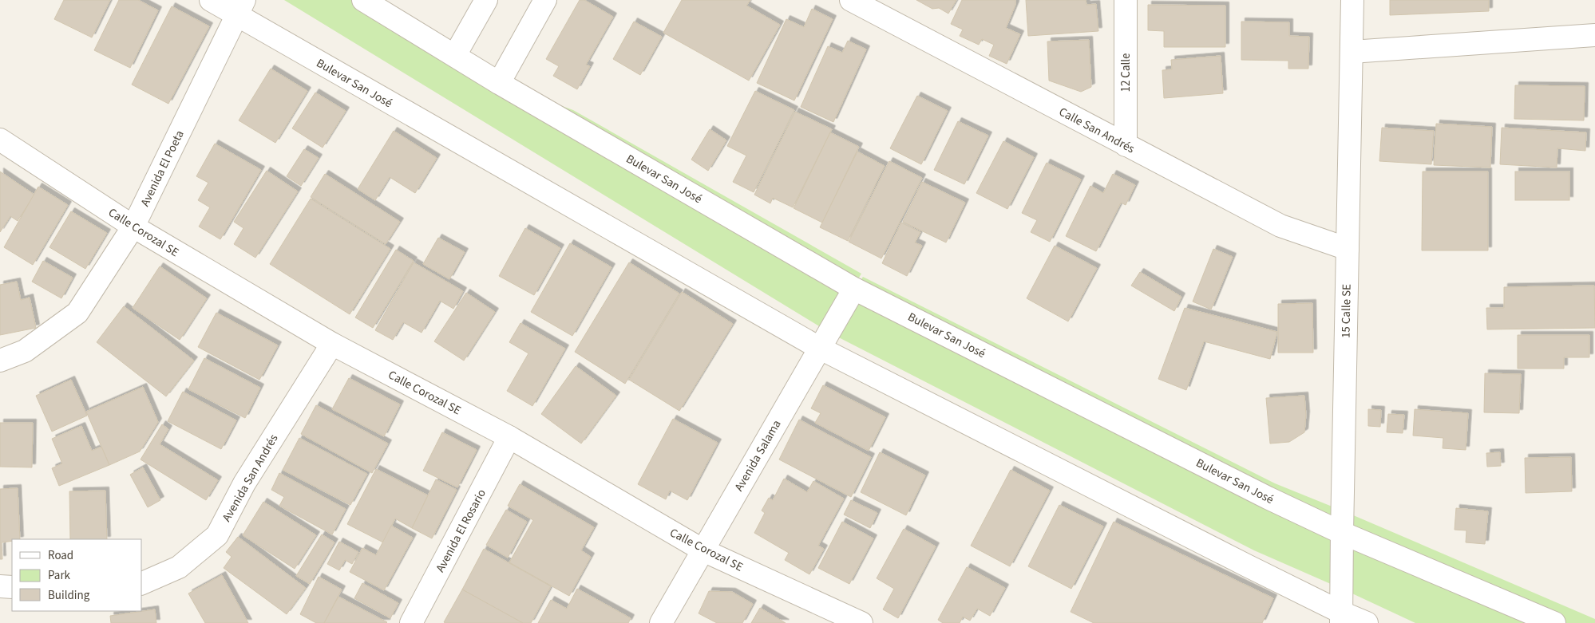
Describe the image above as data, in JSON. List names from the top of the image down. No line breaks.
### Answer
{"streets":{"street":["12 Calle","Bulevar San José","Calle San Andrés","Avenida El Poeta","Calle Corozal SE","15 Calle SE","Avenida Salama","Avenida San Andrés","Avenida El Rosario"]},"crossings":[["12 Calle","Calle San Andrés"],["Bulevar San José","Avenida El Poeta"],["Bulevar San José","15 Calle SE"],["Bulevar San José","Avenida Salama"],["Calle San Andrés","15 Calle SE"],["Avenida El Poeta","Calle Corozal SE"],["Calle Corozal SE","Avenida Salama"],["Calle Corozal SE","Avenida San Andrés"],["Calle Corozal SE","Avenida El Rosario"]],"legend":["Road","Park","Building"]}
